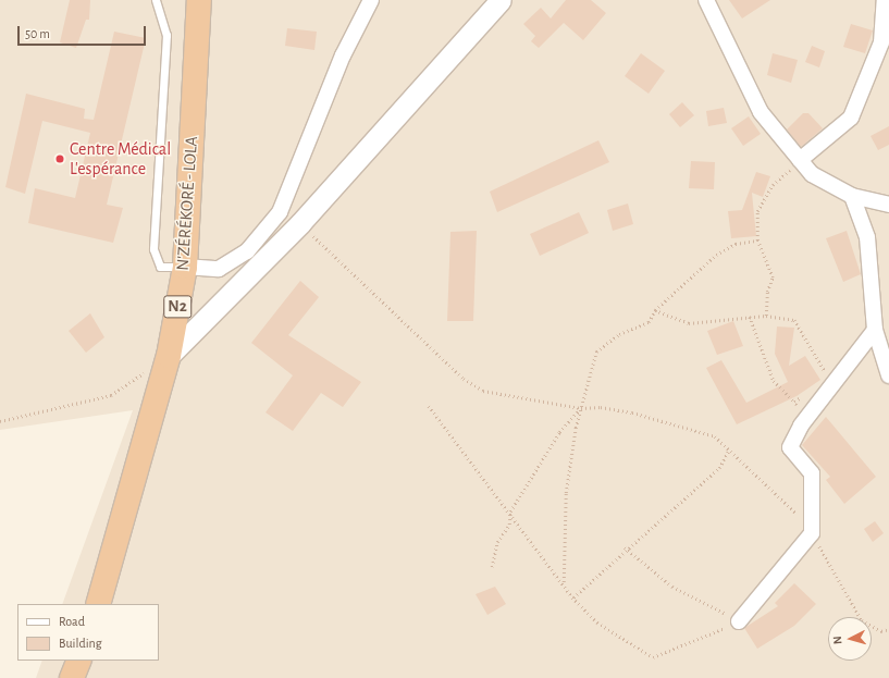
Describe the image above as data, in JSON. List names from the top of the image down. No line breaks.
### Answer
{"streets":{"highway":["N'ZÉRÉKORÉ - LOLA","N2"]},"places":["Centre Médical L'espérance"],"legend":["Road","Building"],"scale_bar":"50 m","north":"left"}
